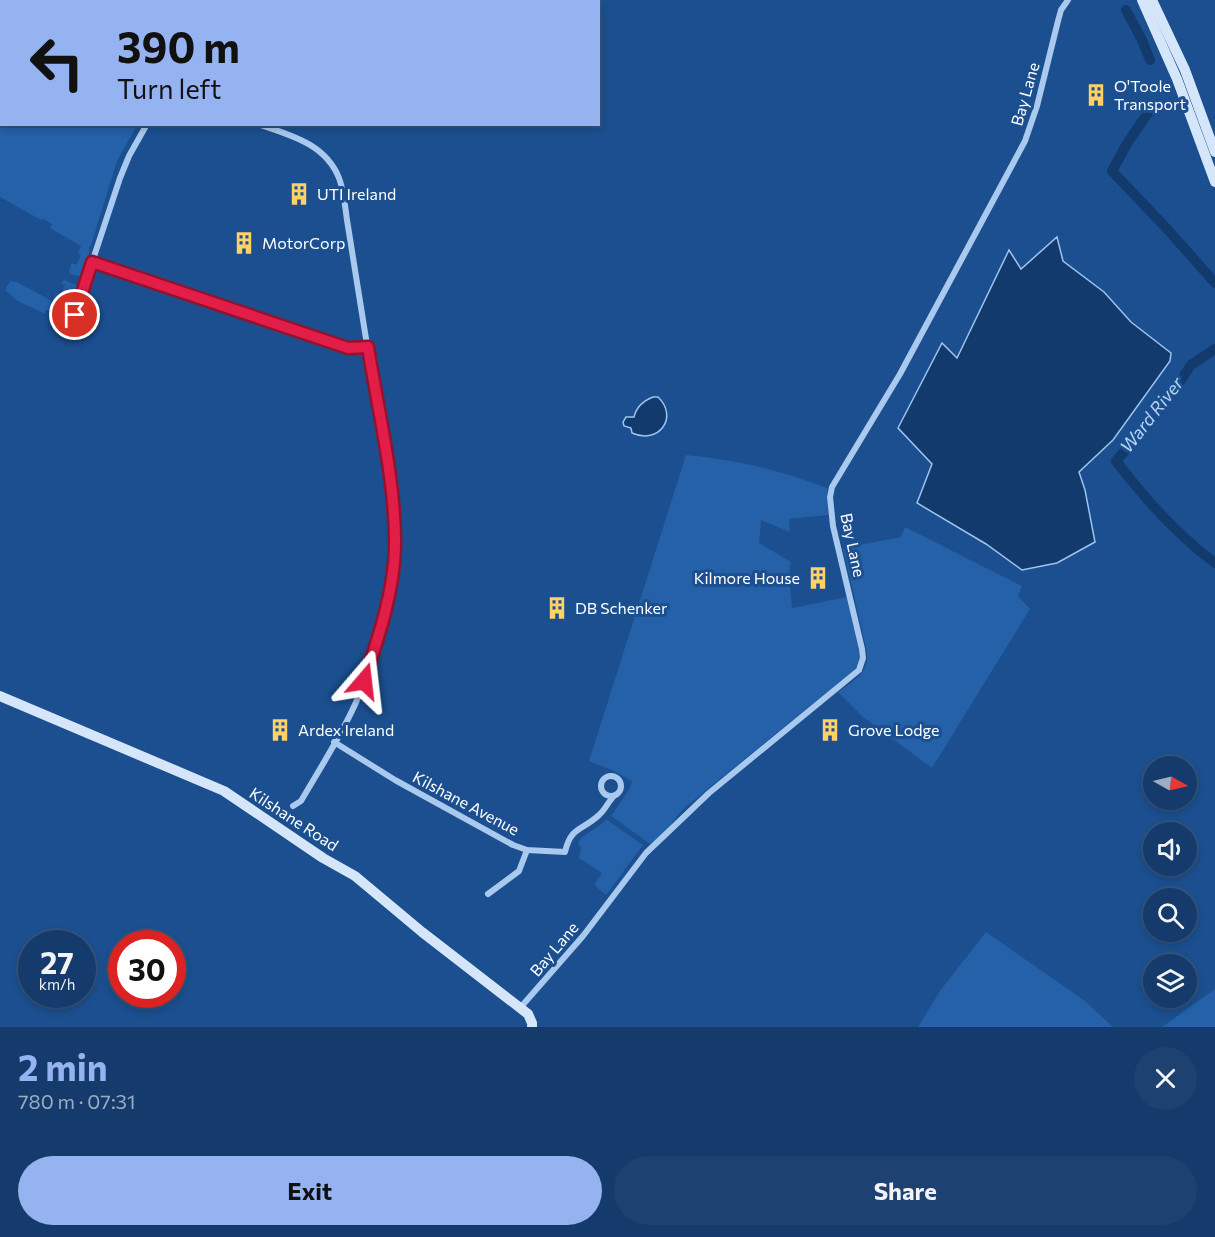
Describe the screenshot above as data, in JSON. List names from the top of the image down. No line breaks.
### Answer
{"streets":{"street":["Bay Lane","Kilshane Avenue","Kilshane Road"]},"crossings":[["Bay Lane","Kilshane Road"]],"water":["Ward River"],"places":{"building":["O'Toole Transport","UTI Ireland","MotorCorp","Kilmore House","DB Schenker","Ardex Ireland","Grove Lodge"]},"north":"right","page":{"turn":["390 m","Turn left"],"speed":"27 km/h","limit":"30","heading":["2 min","780 m · 07:31"],"buttons":["Exit","Share"]}}
